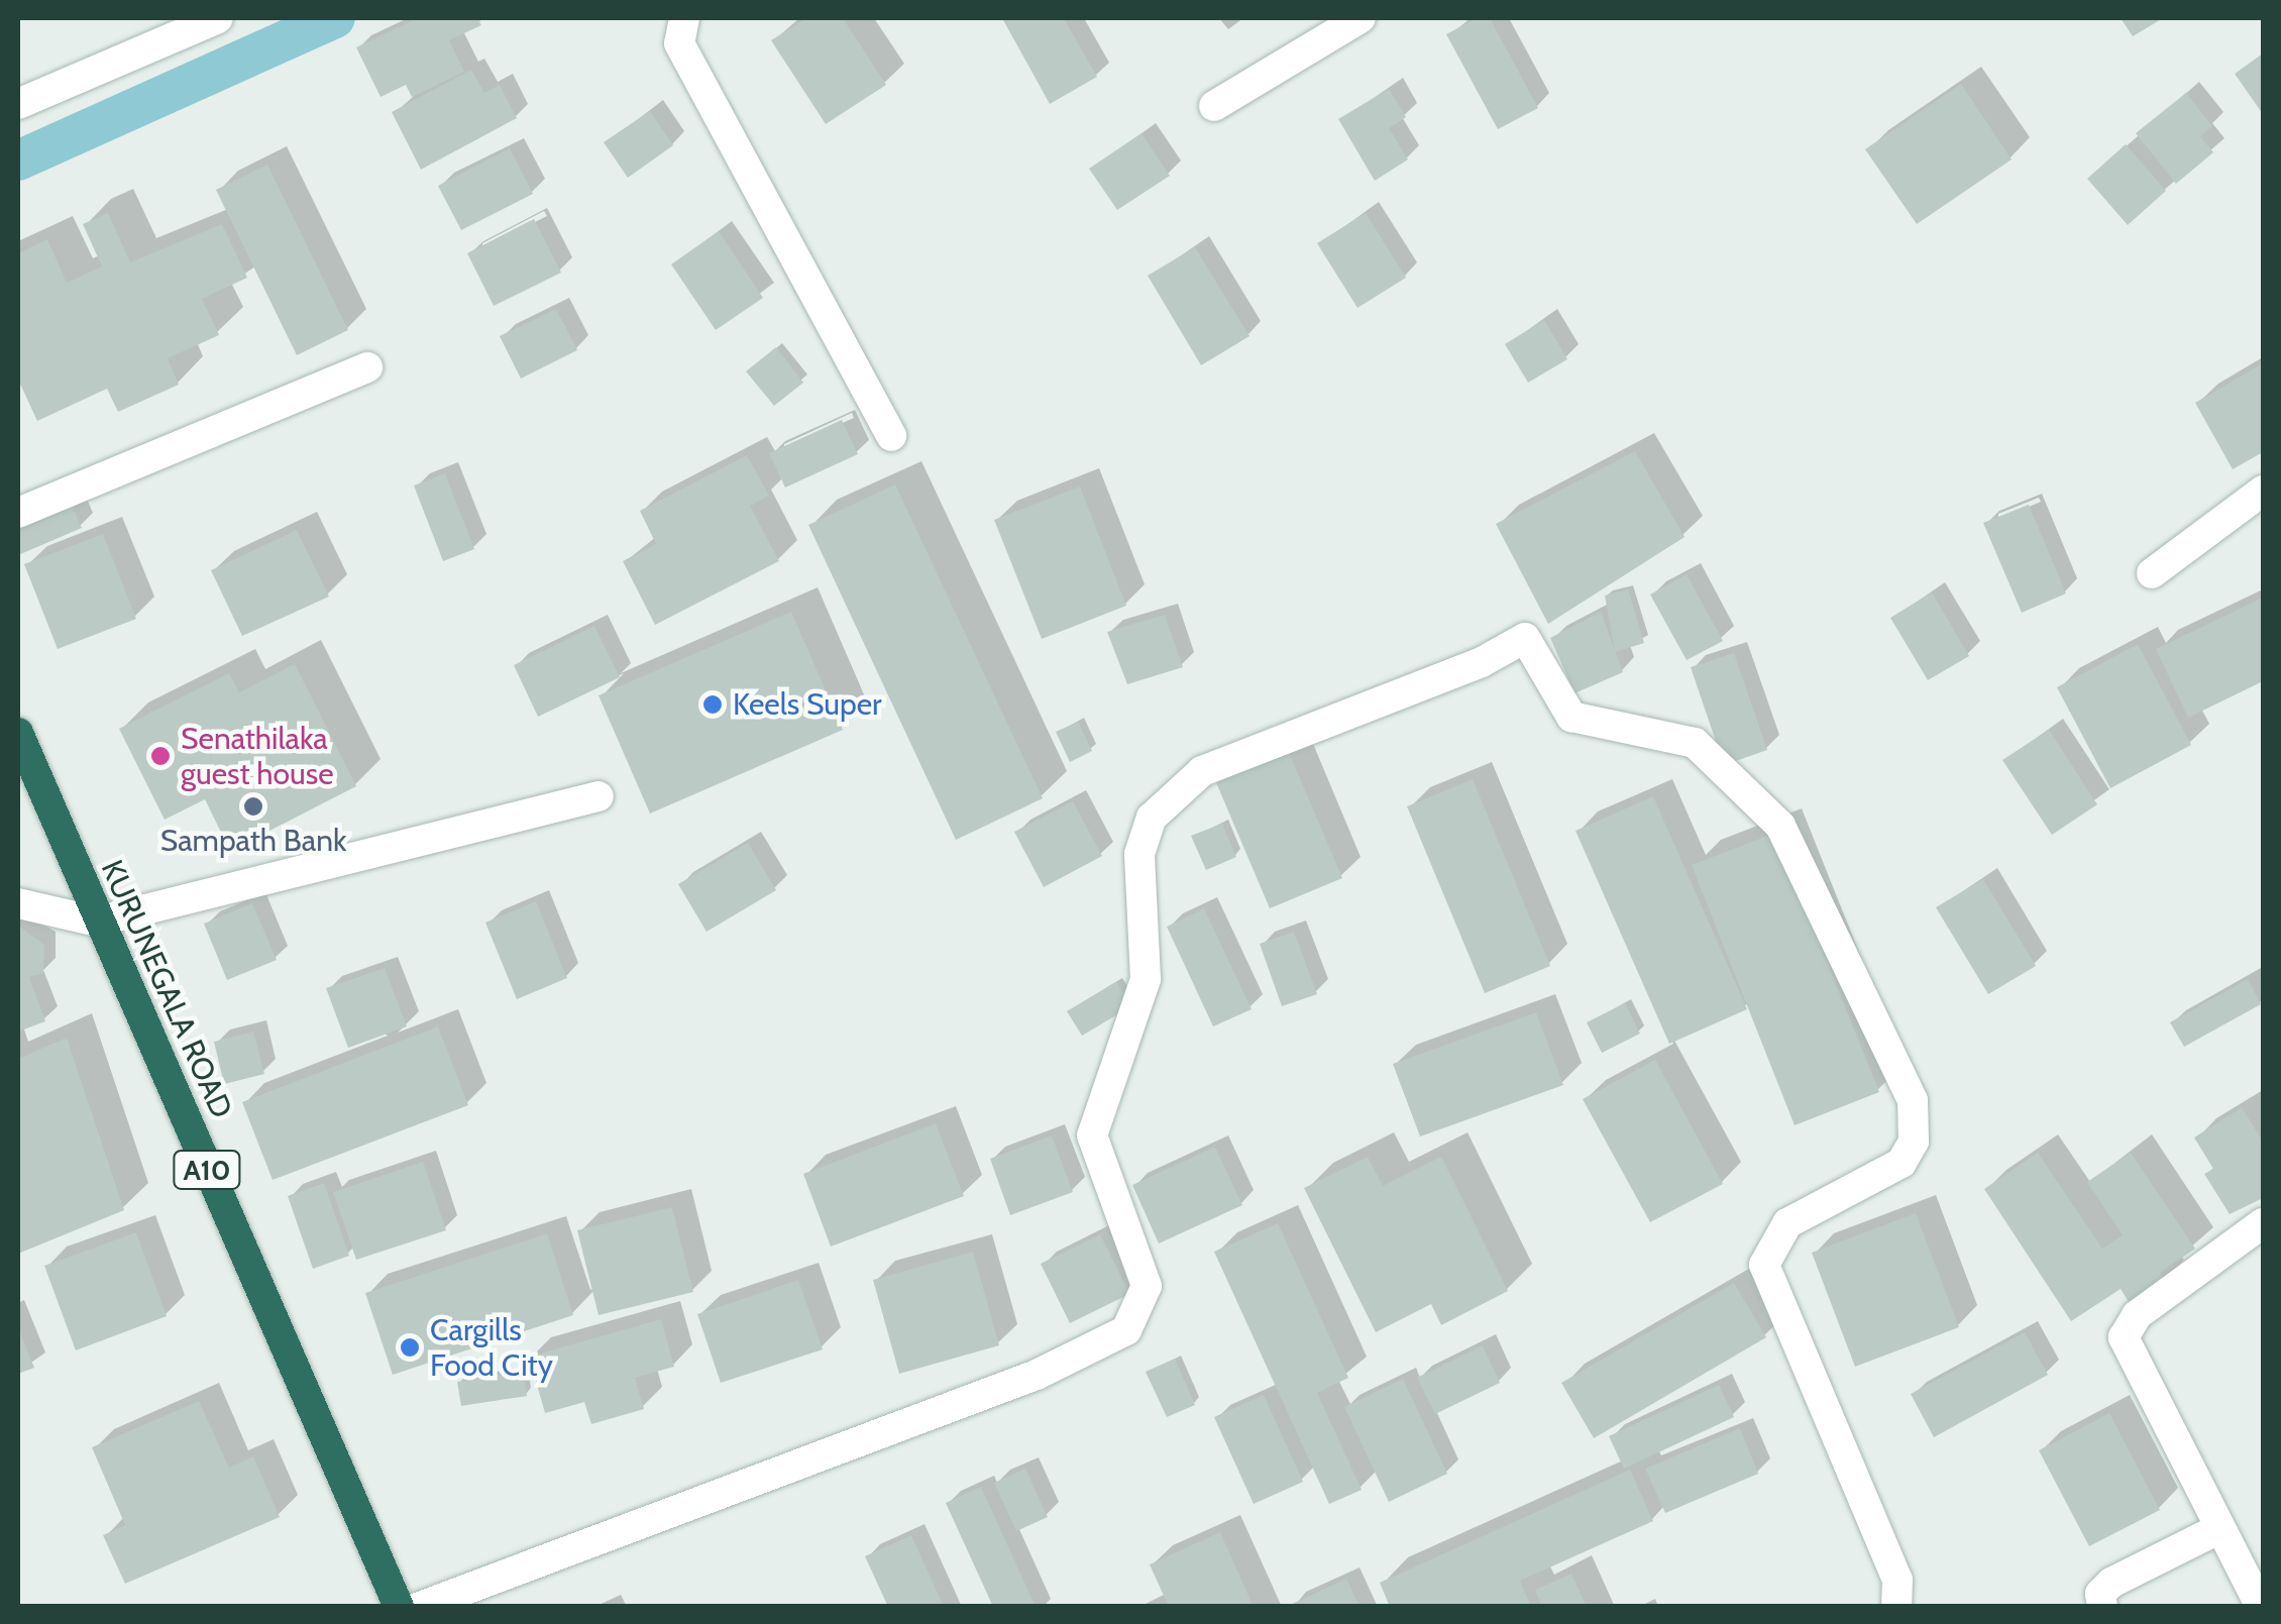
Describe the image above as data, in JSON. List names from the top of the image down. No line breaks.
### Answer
{"streets":{"highway":["KURUNEGALA ROAD","A10"]},"places":["Keels Super","Senathilaka guest house","Sampath Bank","Cargills Food City"]}
